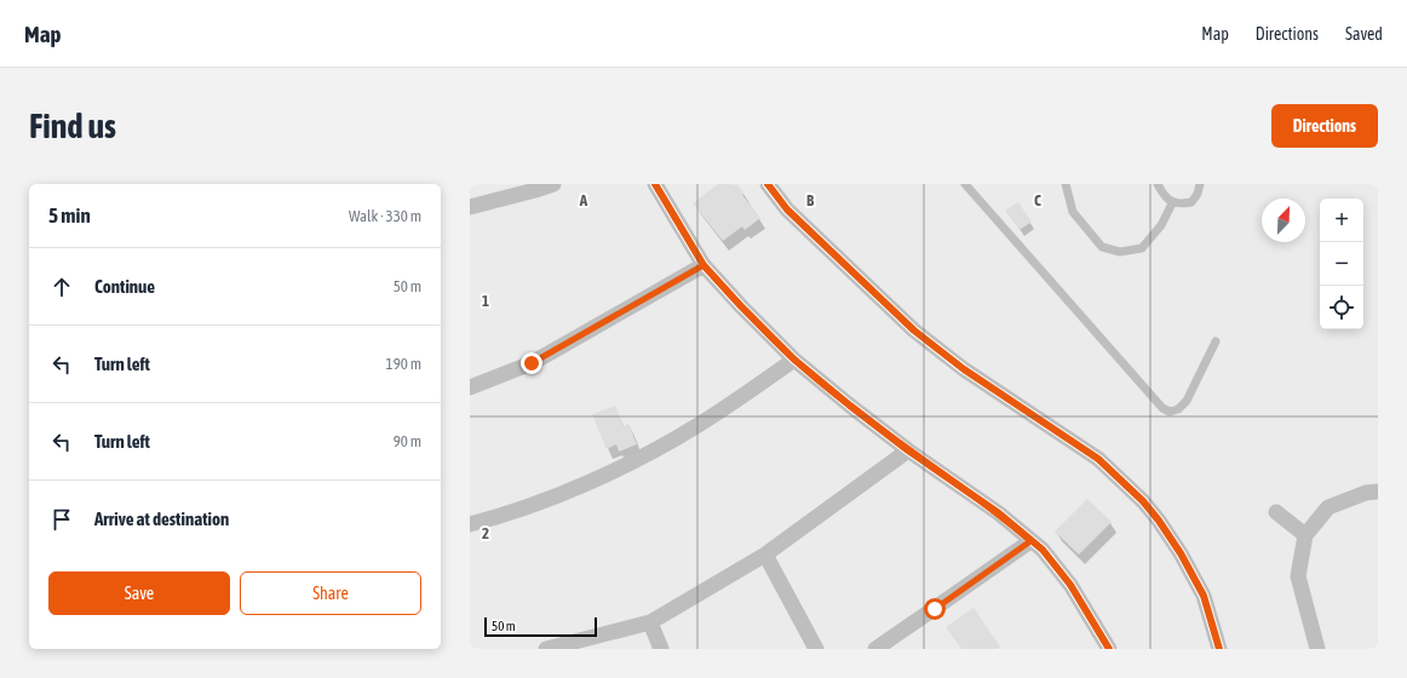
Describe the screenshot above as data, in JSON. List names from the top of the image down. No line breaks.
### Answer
{"scale_bar":"50 m","north":"top right","page":{"header":"Map","nav":["Map","Directions","Saved"],"buttons":["Directions",["Save","Share"]],"title":"Find us","heading":["5 min","Walk · 330 m"],"map_buttons":["+","−"],"list":[["Continue","50 m"],["Turn left","190 m"],["Turn left","90 m"],"Arrive at destination"],"scale":"50 m"},"grid":{"columns":["A","B","C"],"rows":["1","2"]}}
